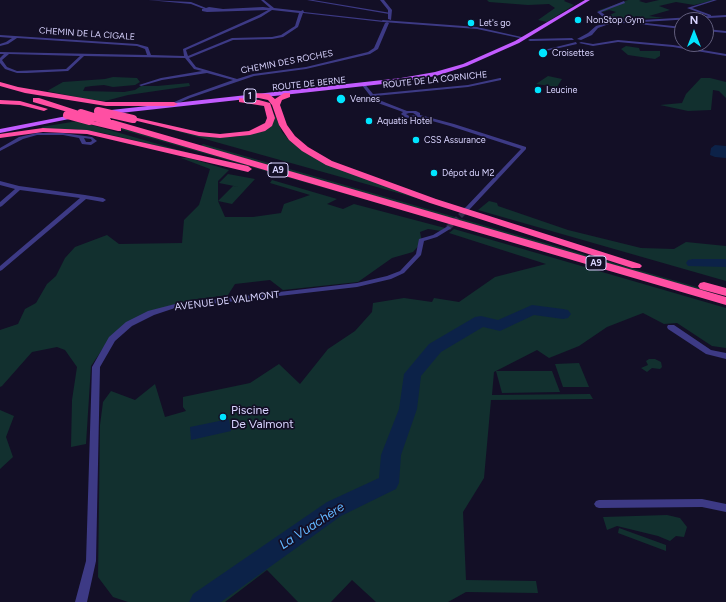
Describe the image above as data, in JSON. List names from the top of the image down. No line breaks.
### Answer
{"streets":{"highway":["A9"],"main road":["ROUTE DE BERNE","1"],"street":["CHEMIN DE LA CIGALE","CHEMIN DES ROCHES","ROUTE DE LA CORNICHE","AVENUE DE VALMONT"]},"crossings":[["CHEMIN DES ROCHES","ROUTE DE BERNE"]],"water":["La Vuachère"],"places":["NonStop Gym","Let's go","Croisettes","Leucine","Vennes","Aquatis Hotel","CSS Assurance","Dépot du M2","Piscine De Valmont"],"north":"top"}
